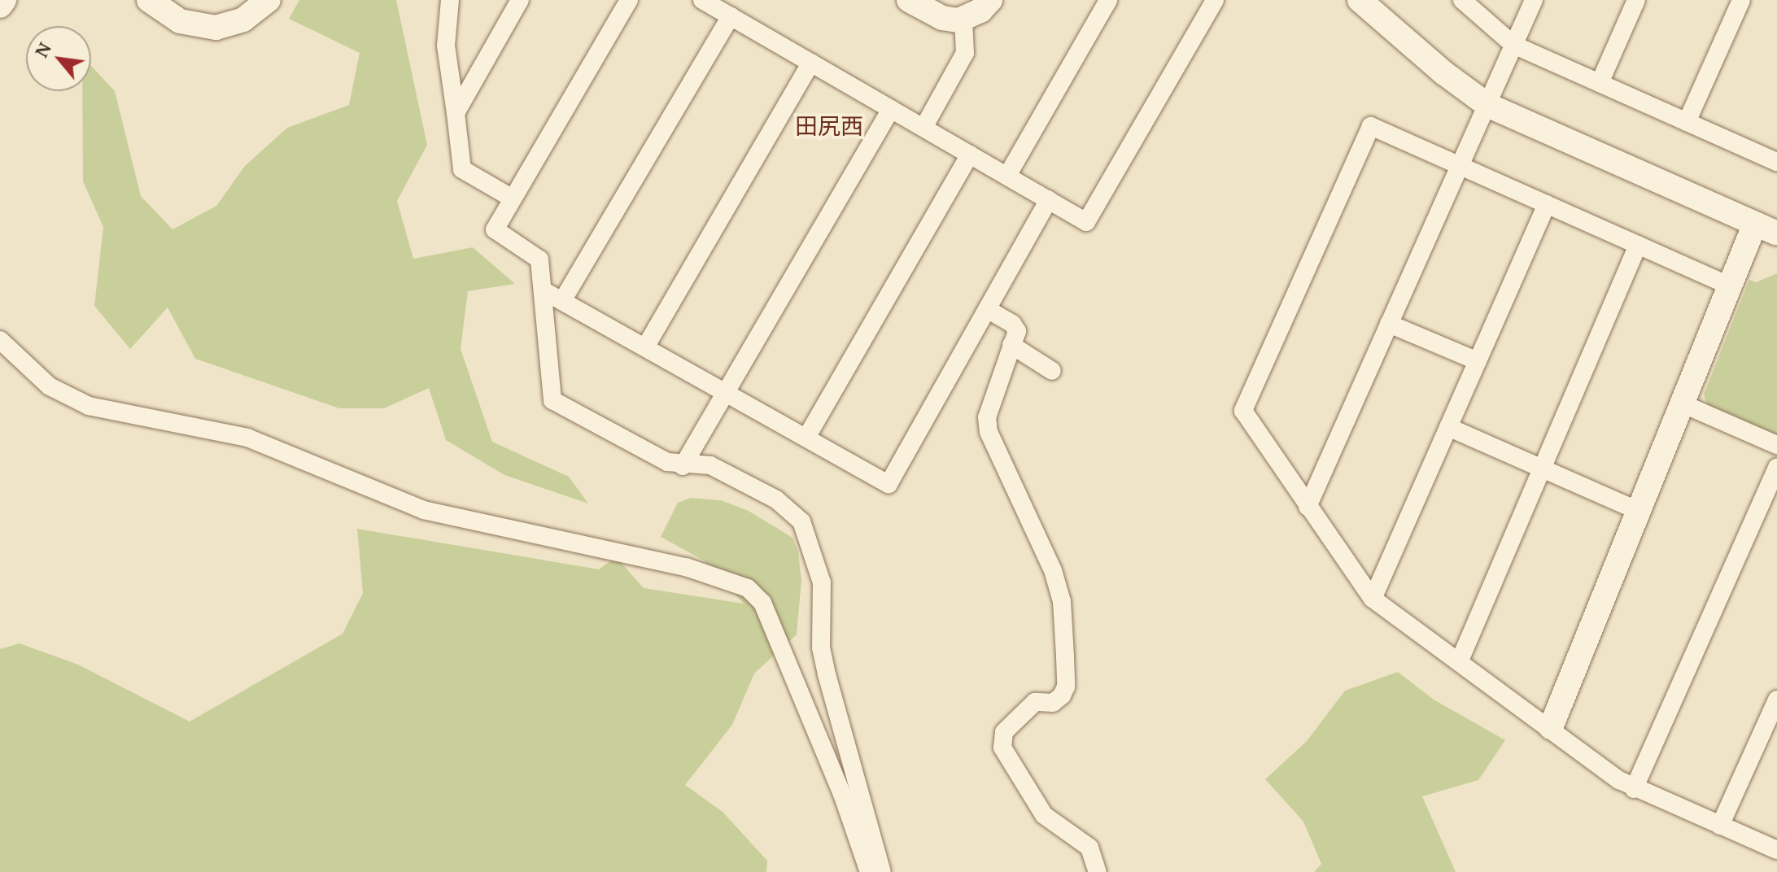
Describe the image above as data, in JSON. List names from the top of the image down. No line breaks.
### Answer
{"districts":["田尻西"],"north":"top left"}
